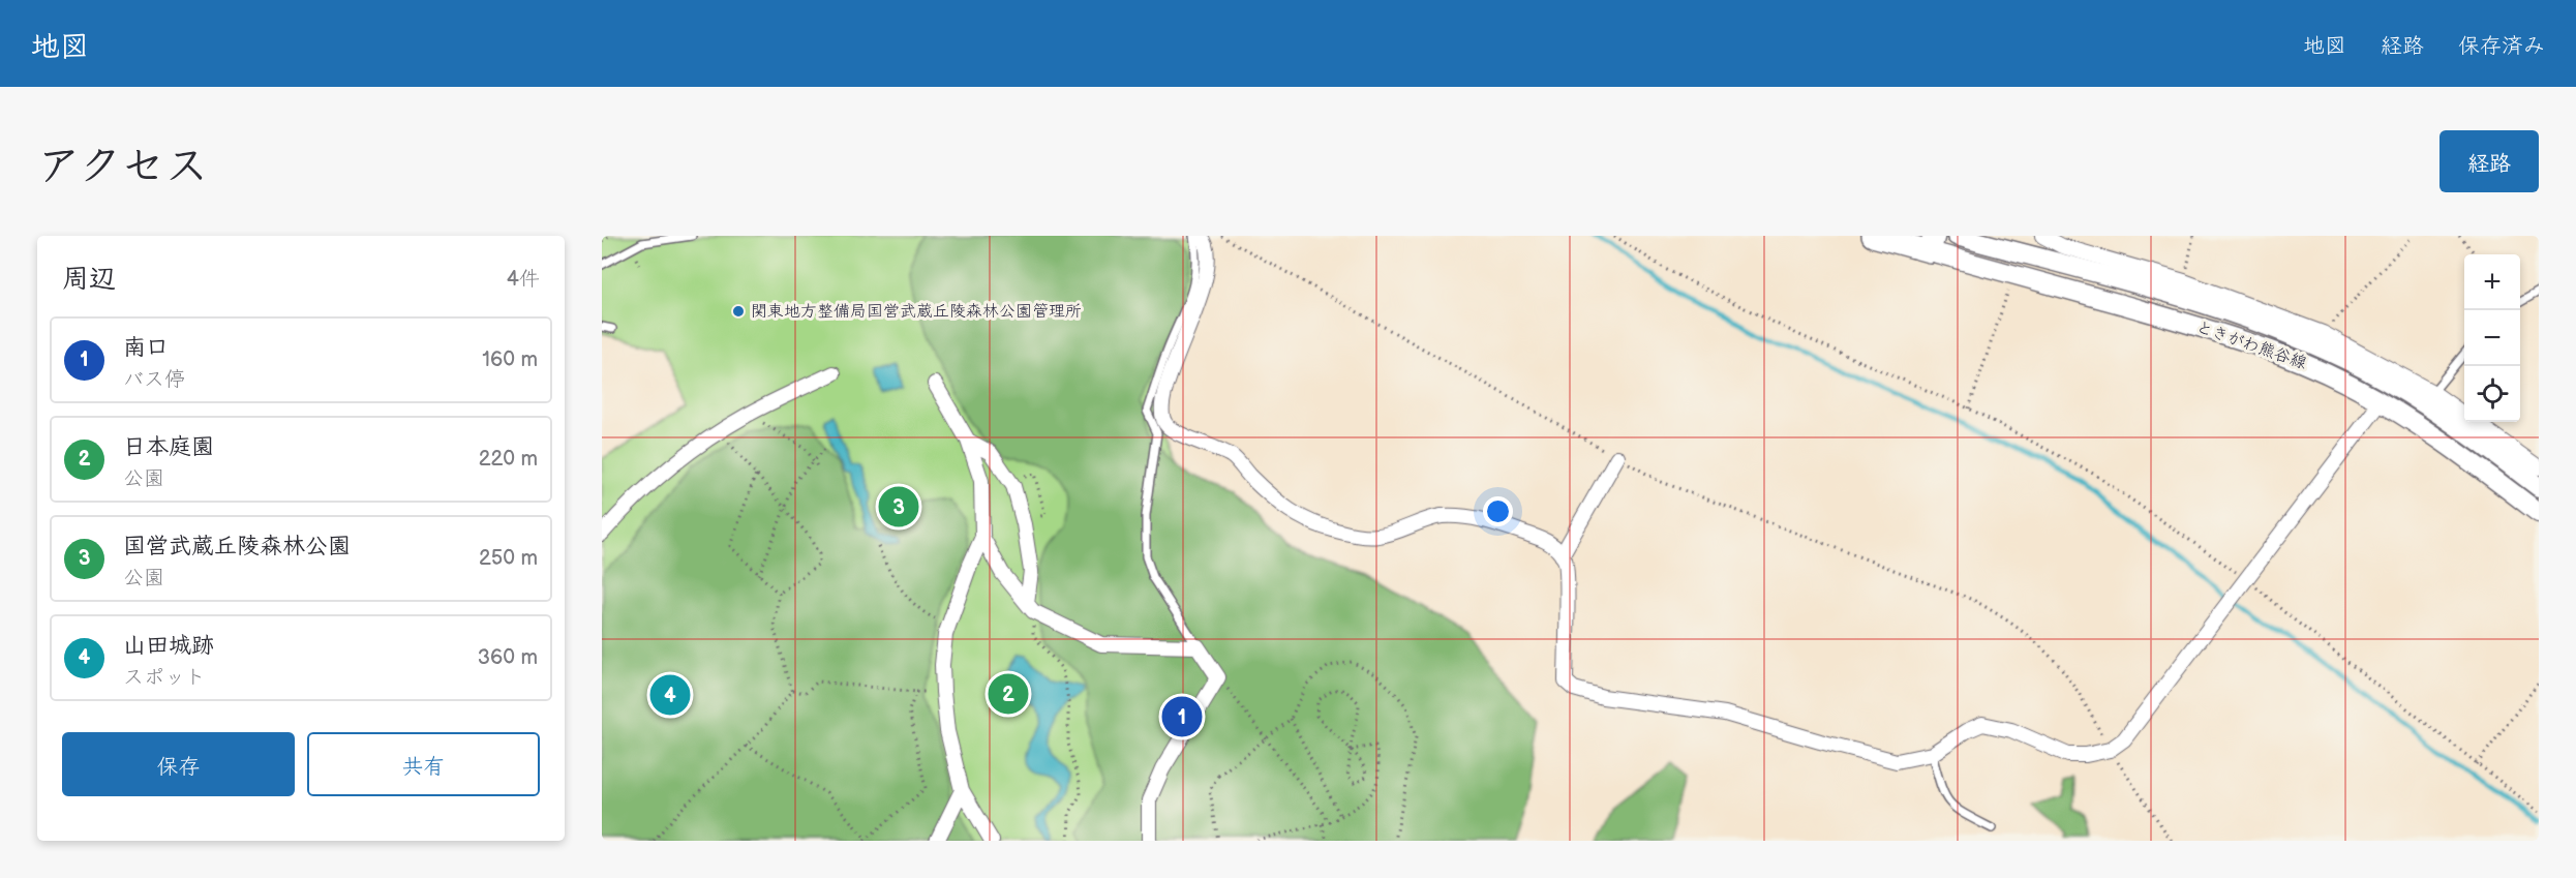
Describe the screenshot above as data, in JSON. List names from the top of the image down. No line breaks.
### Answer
{"streets":{"main road":["ときがわ熊谷線"]},"places":["関東地方整備局国営武蔵丘陵森林公園管理所"],"page":{"header":"地図","nav":["地図","経路","保存済み"],"title":"アクセス","buttons":["経路",["保存","共有"]],"heading":["周辺","4件"],"map_buttons":["+","−"],"list":[{"mark":"1","name":"南口","note":"バス停","value":"160 m"},{"mark":"2","name":"日本庭園","note":"公園","value":"220 m"},{"mark":"3","name":"国営武蔵丘陵森林公園","note":"公園","value":"250 m"},{"mark":"4","name":"山田城跡","note":"スポット","value":"360 m"}],"pins":["3","2","4","1"]}}
